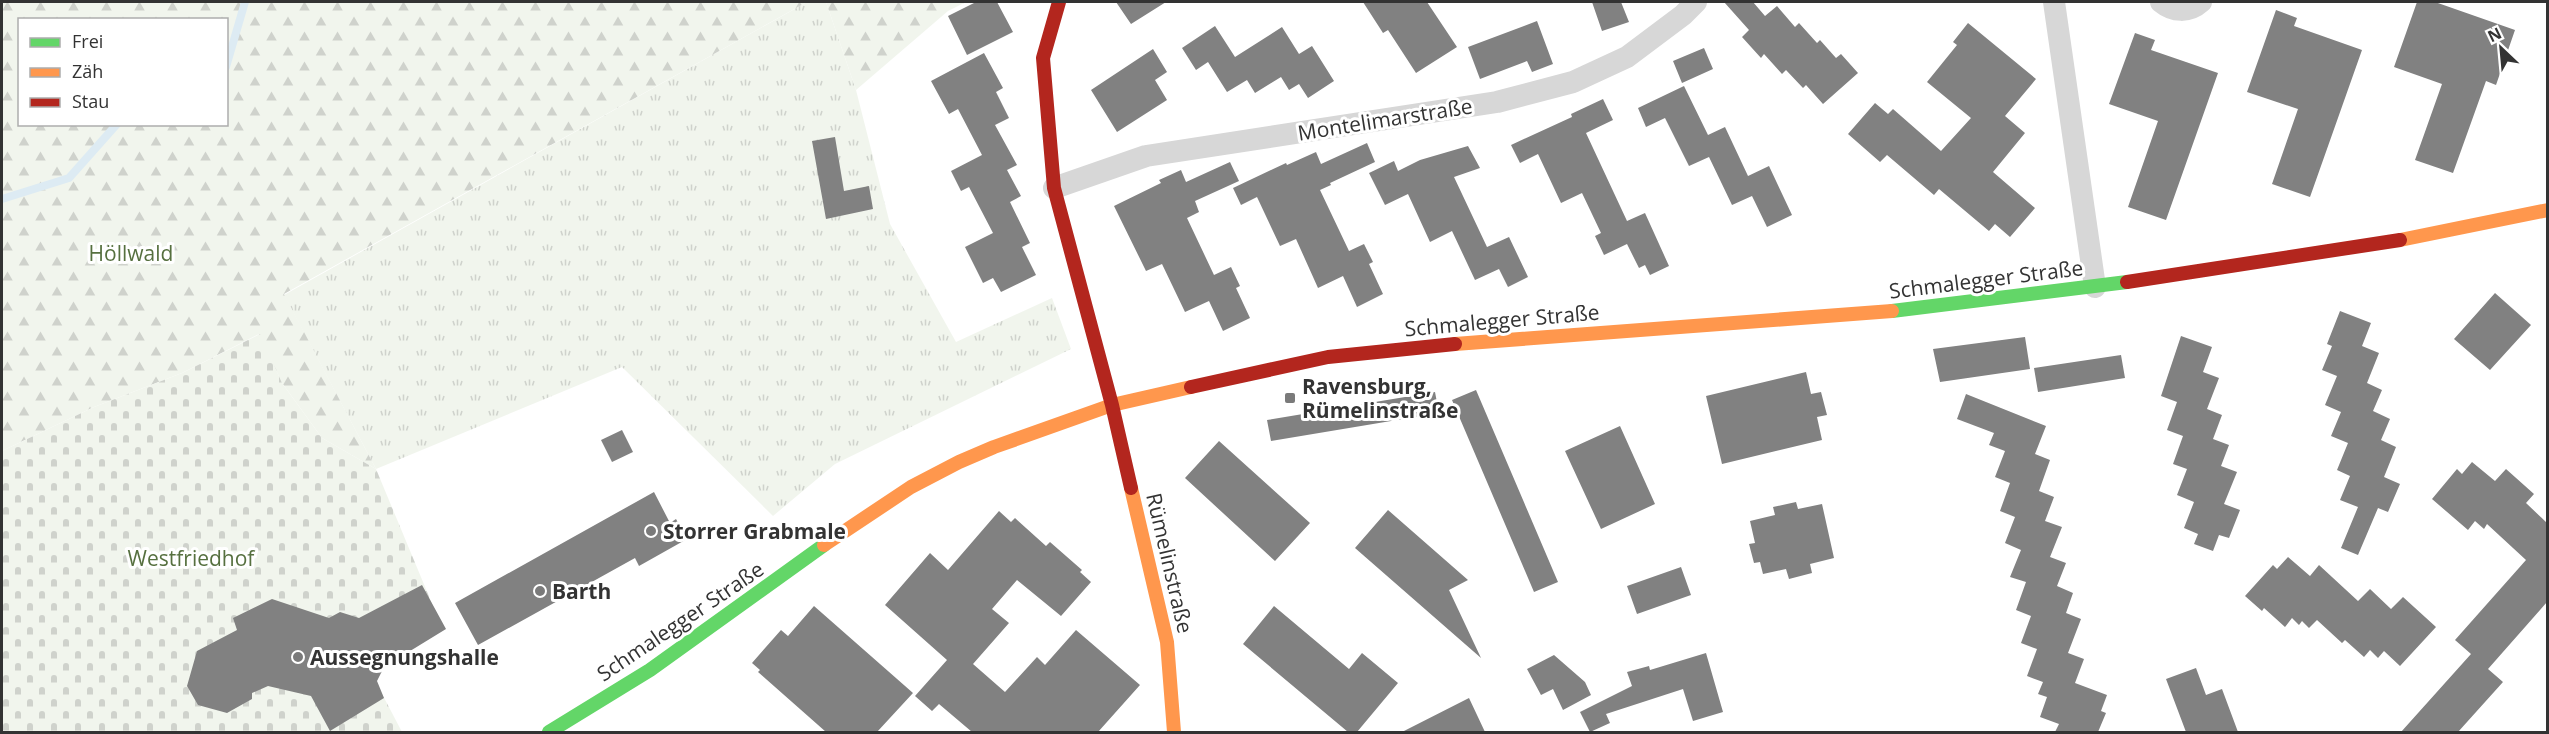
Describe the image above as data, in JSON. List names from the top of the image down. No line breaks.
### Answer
{"streets":{"street":["Montelimarstraße","Schmalegger Straße","Rümelinstraße"]},"crossings":[["Montelimarstraße","Rümelinstraße"],["Schmalegger Straße","Rümelinstraße"]],"parks":["Höllwald","Westfriedhof"],"places":{"transit":["Ravensburg, Rümelinstraße"],"other":["Storrer Grabmale","Barth","Aussegnungshalle"]},"legend":["Frei","Zäh","Stau"],"north":"top left"}
